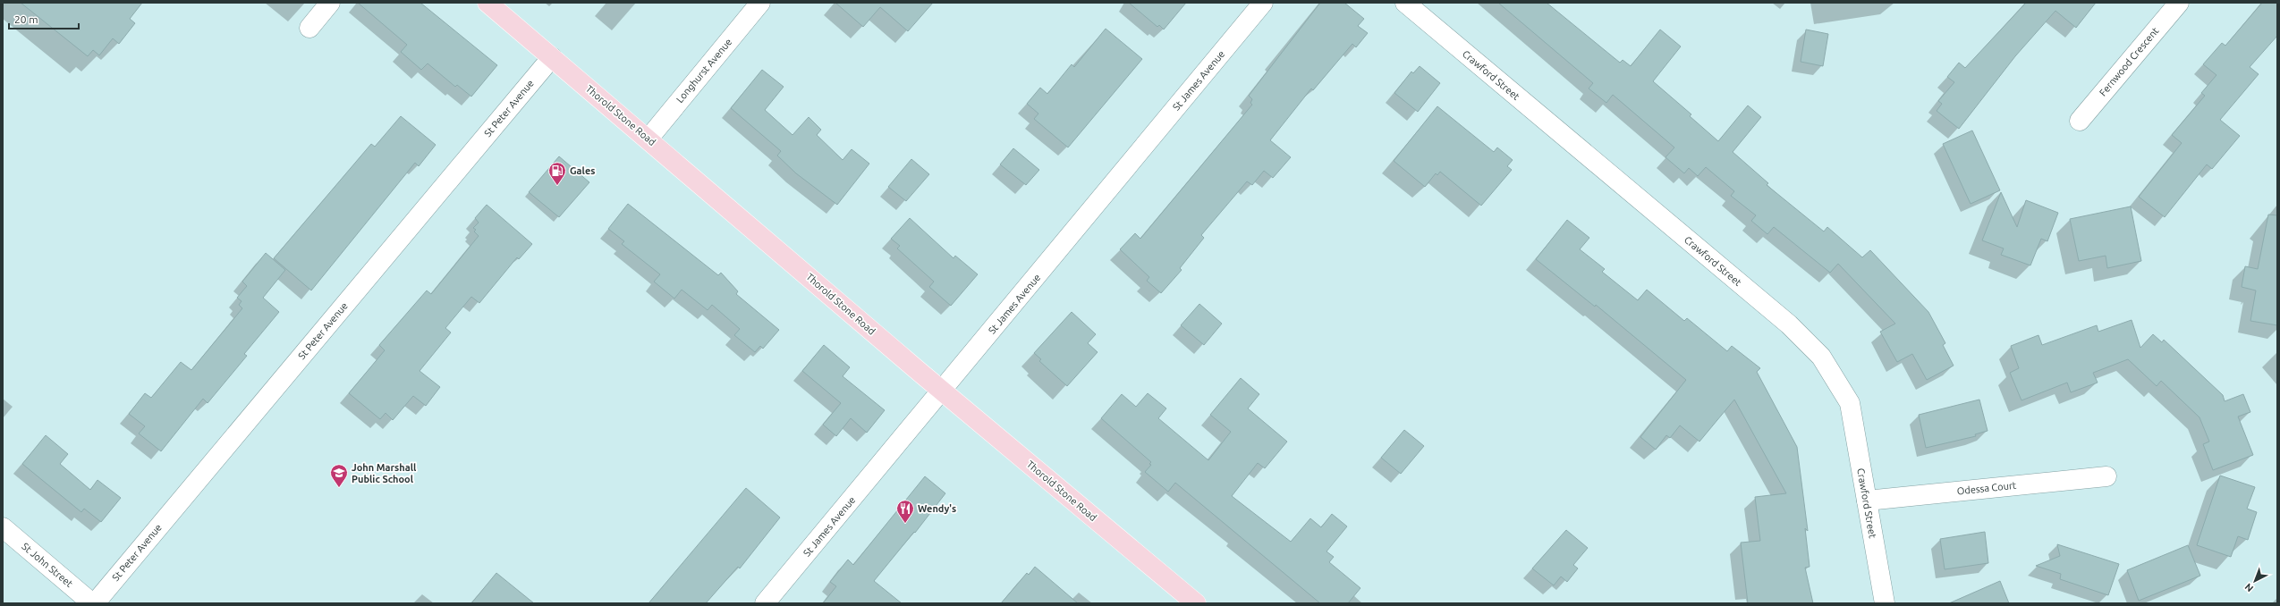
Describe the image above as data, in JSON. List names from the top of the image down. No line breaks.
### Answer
{"streets":{"main road":["Thorold Stone Road"],"street":["Fernwood Crescent","Longhurst Avenue","Crawford Street","St James Avenue","St Peter Avenue","Odessa Court","St John Street"]},"crossings":[["Longhurst Avenue","Thorold Stone Road"],["Crawford Street","Odessa Court"],["St James Avenue","Thorold Stone Road"],["St Peter Avenue","Thorold Stone Road"],["St Peter Avenue","St John Street"]],"places":{"fuel station":["Gales"],"school or university":["John Marshall Public School"],"restaurant":["Wendy's"]},"scale_bar":"20 m","north":"bottom left"}
